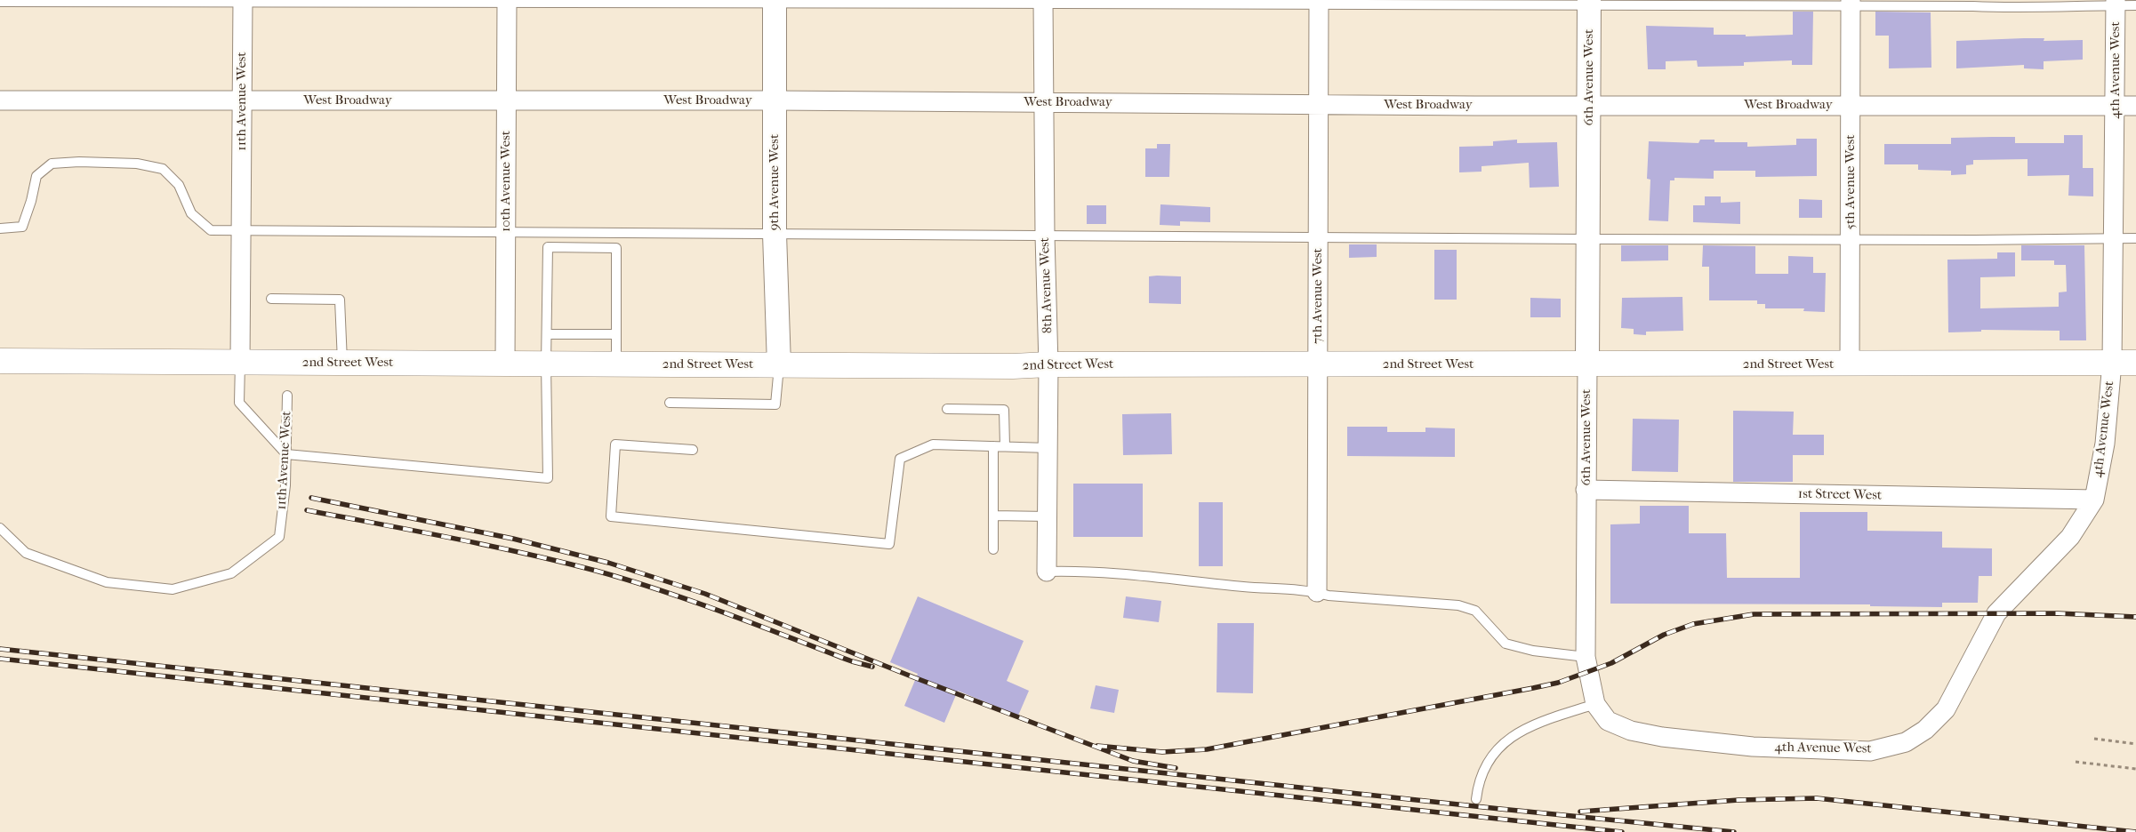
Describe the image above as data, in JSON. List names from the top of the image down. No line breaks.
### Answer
{"streets":{"main road":["2nd Street West"],"street":["4th Avenue West","6th Avenue West","West Broadway","11th Avenue West","10th Avenue West","9th Avenue West","5th Avenue West","8th Avenue West","7th Avenue West","1st Street West"]},"crossings":[["4th Avenue West","6th Avenue West"],["4th Avenue West","West Broadway"],["4th Avenue West","2nd Street West"],["4th Avenue West","1st Street West"],["6th Avenue West","West Broadway"],["6th Avenue West","2nd Street West"],["6th Avenue West","1st Street West"],["West Broadway","11th Avenue West"],["West Broadway","10th Avenue West"],["West Broadway","9th Avenue West"],["West Broadway","5th Avenue West"],["West Broadway","8th Avenue West"],["West Broadway","7th Avenue West"],["11th Avenue West","2nd Street West"],["10th Avenue West","2nd Street West"],["9th Avenue West","2nd Street West"],["5th Avenue West","2nd Street West"],["8th Avenue West","2nd Street West"],["7th Avenue West","2nd Street West"]]}
